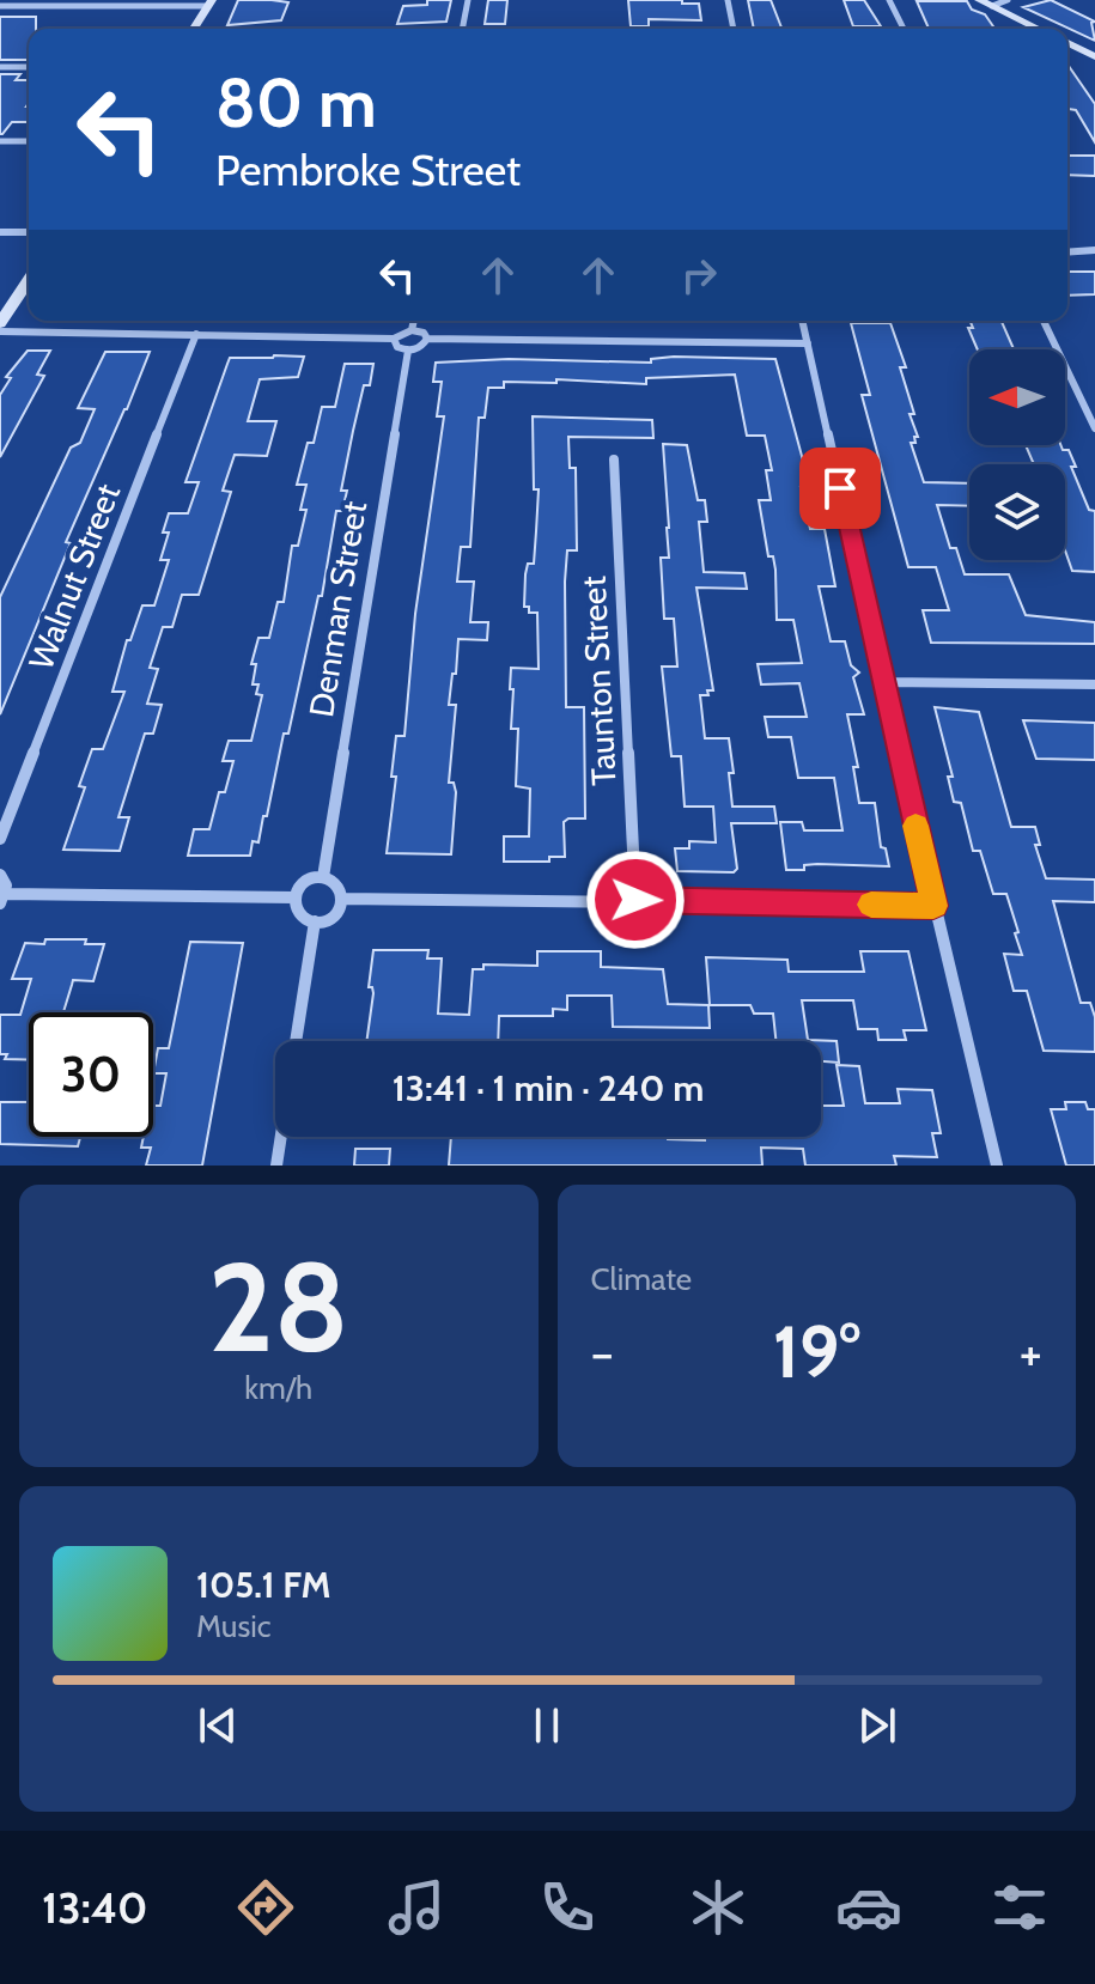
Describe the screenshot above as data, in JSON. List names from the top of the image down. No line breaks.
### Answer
{"streets":{"street":["Walnut Street","Denman Street","Taunton Street"]},"north":"left","page":{"turn":["80 m","Pembroke Street"],"limit":"30","trip":"13:41 · 1 min · 240 m","tile":[["28","km/h"],"Climate"],"heat":["−","19°","+"],"song":["105.1 FM","Music"],"tabs":"13:40"}}
